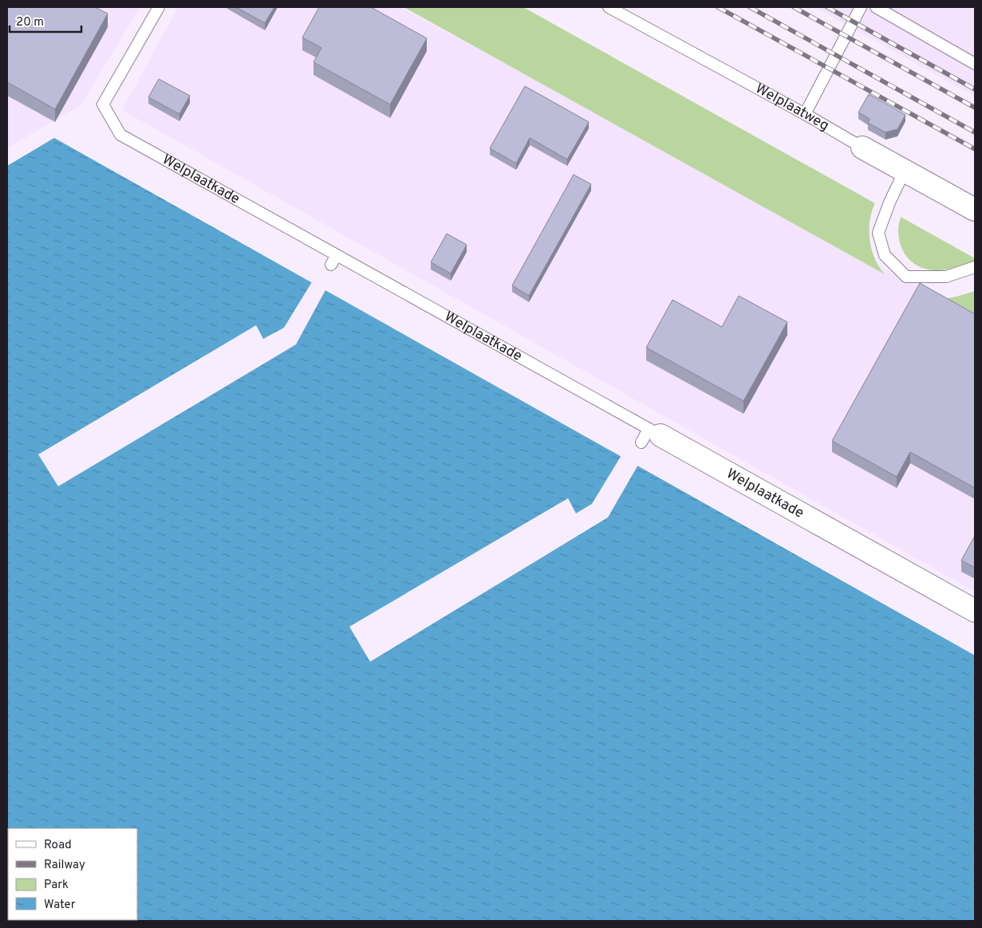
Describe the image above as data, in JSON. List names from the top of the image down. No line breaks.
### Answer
{"streets":{"street":["Welplaatweg","Welplaatkade"]},"legend":["Road","Railway","Park","Water"],"scale_bar":"20 m"}
